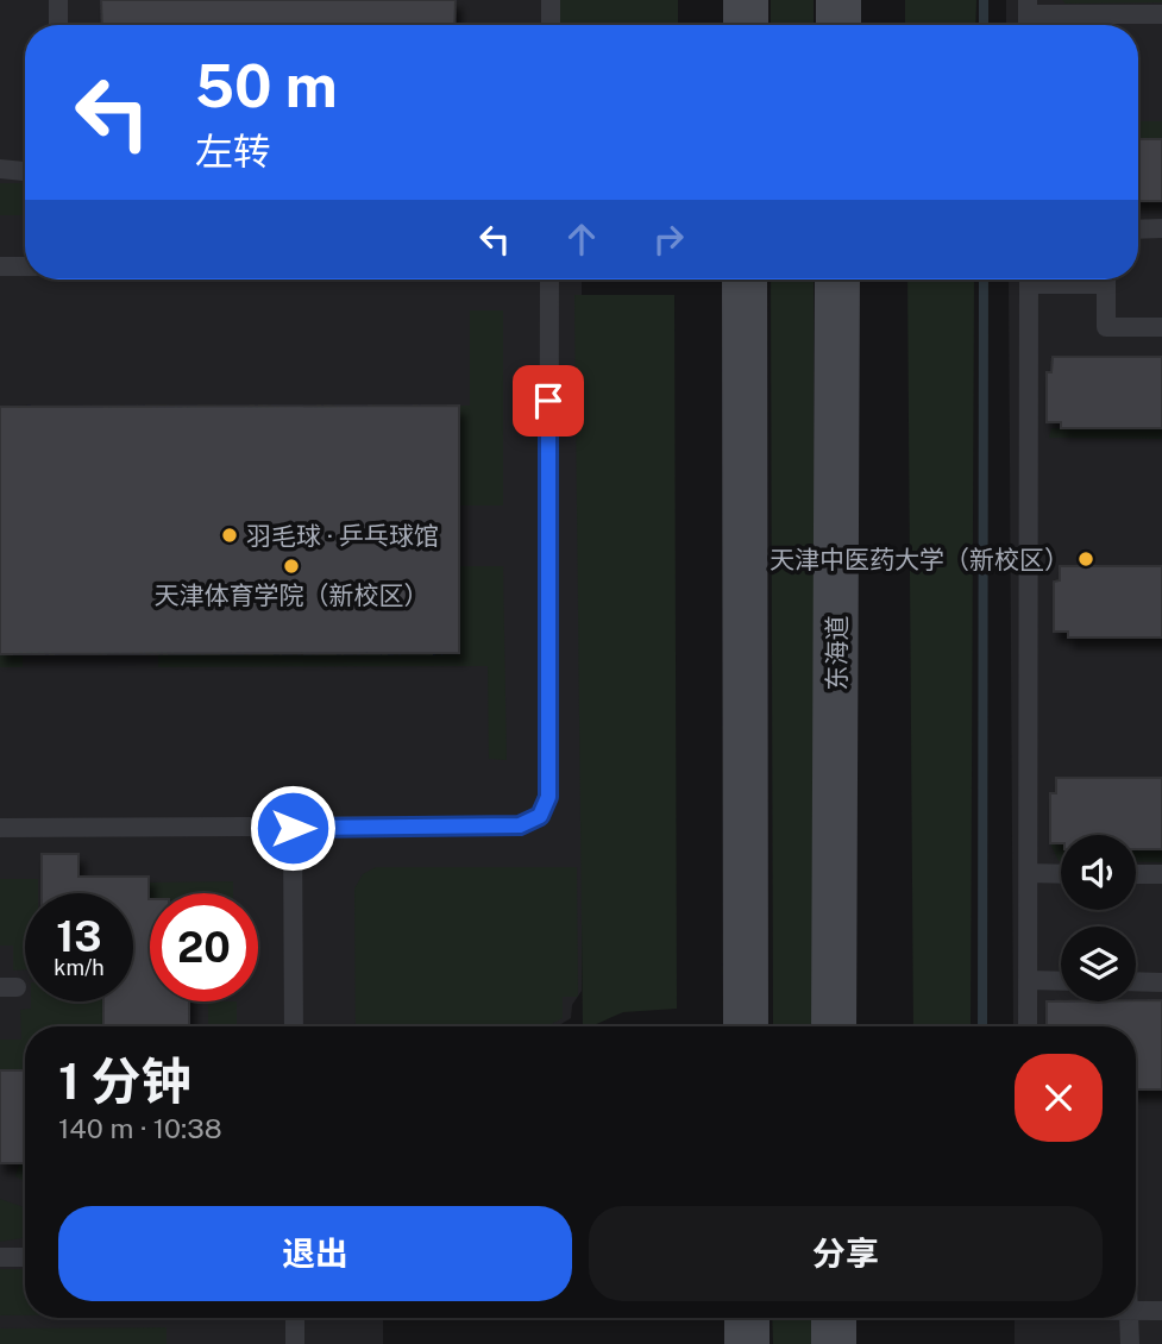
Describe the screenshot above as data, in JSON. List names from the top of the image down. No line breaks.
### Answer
{"streets":{"main road":["东海道"]},"places":["羽毛球 · 乒乓球馆","天津中医药大学（新校区）","天津体育学院（新校区）"],"page":{"turn":["50 m","左转"],"speed":"13 km/h","limit":"20","heading":["1 分钟","140 m · 10:38"],"buttons":["退出","分享"]}}
